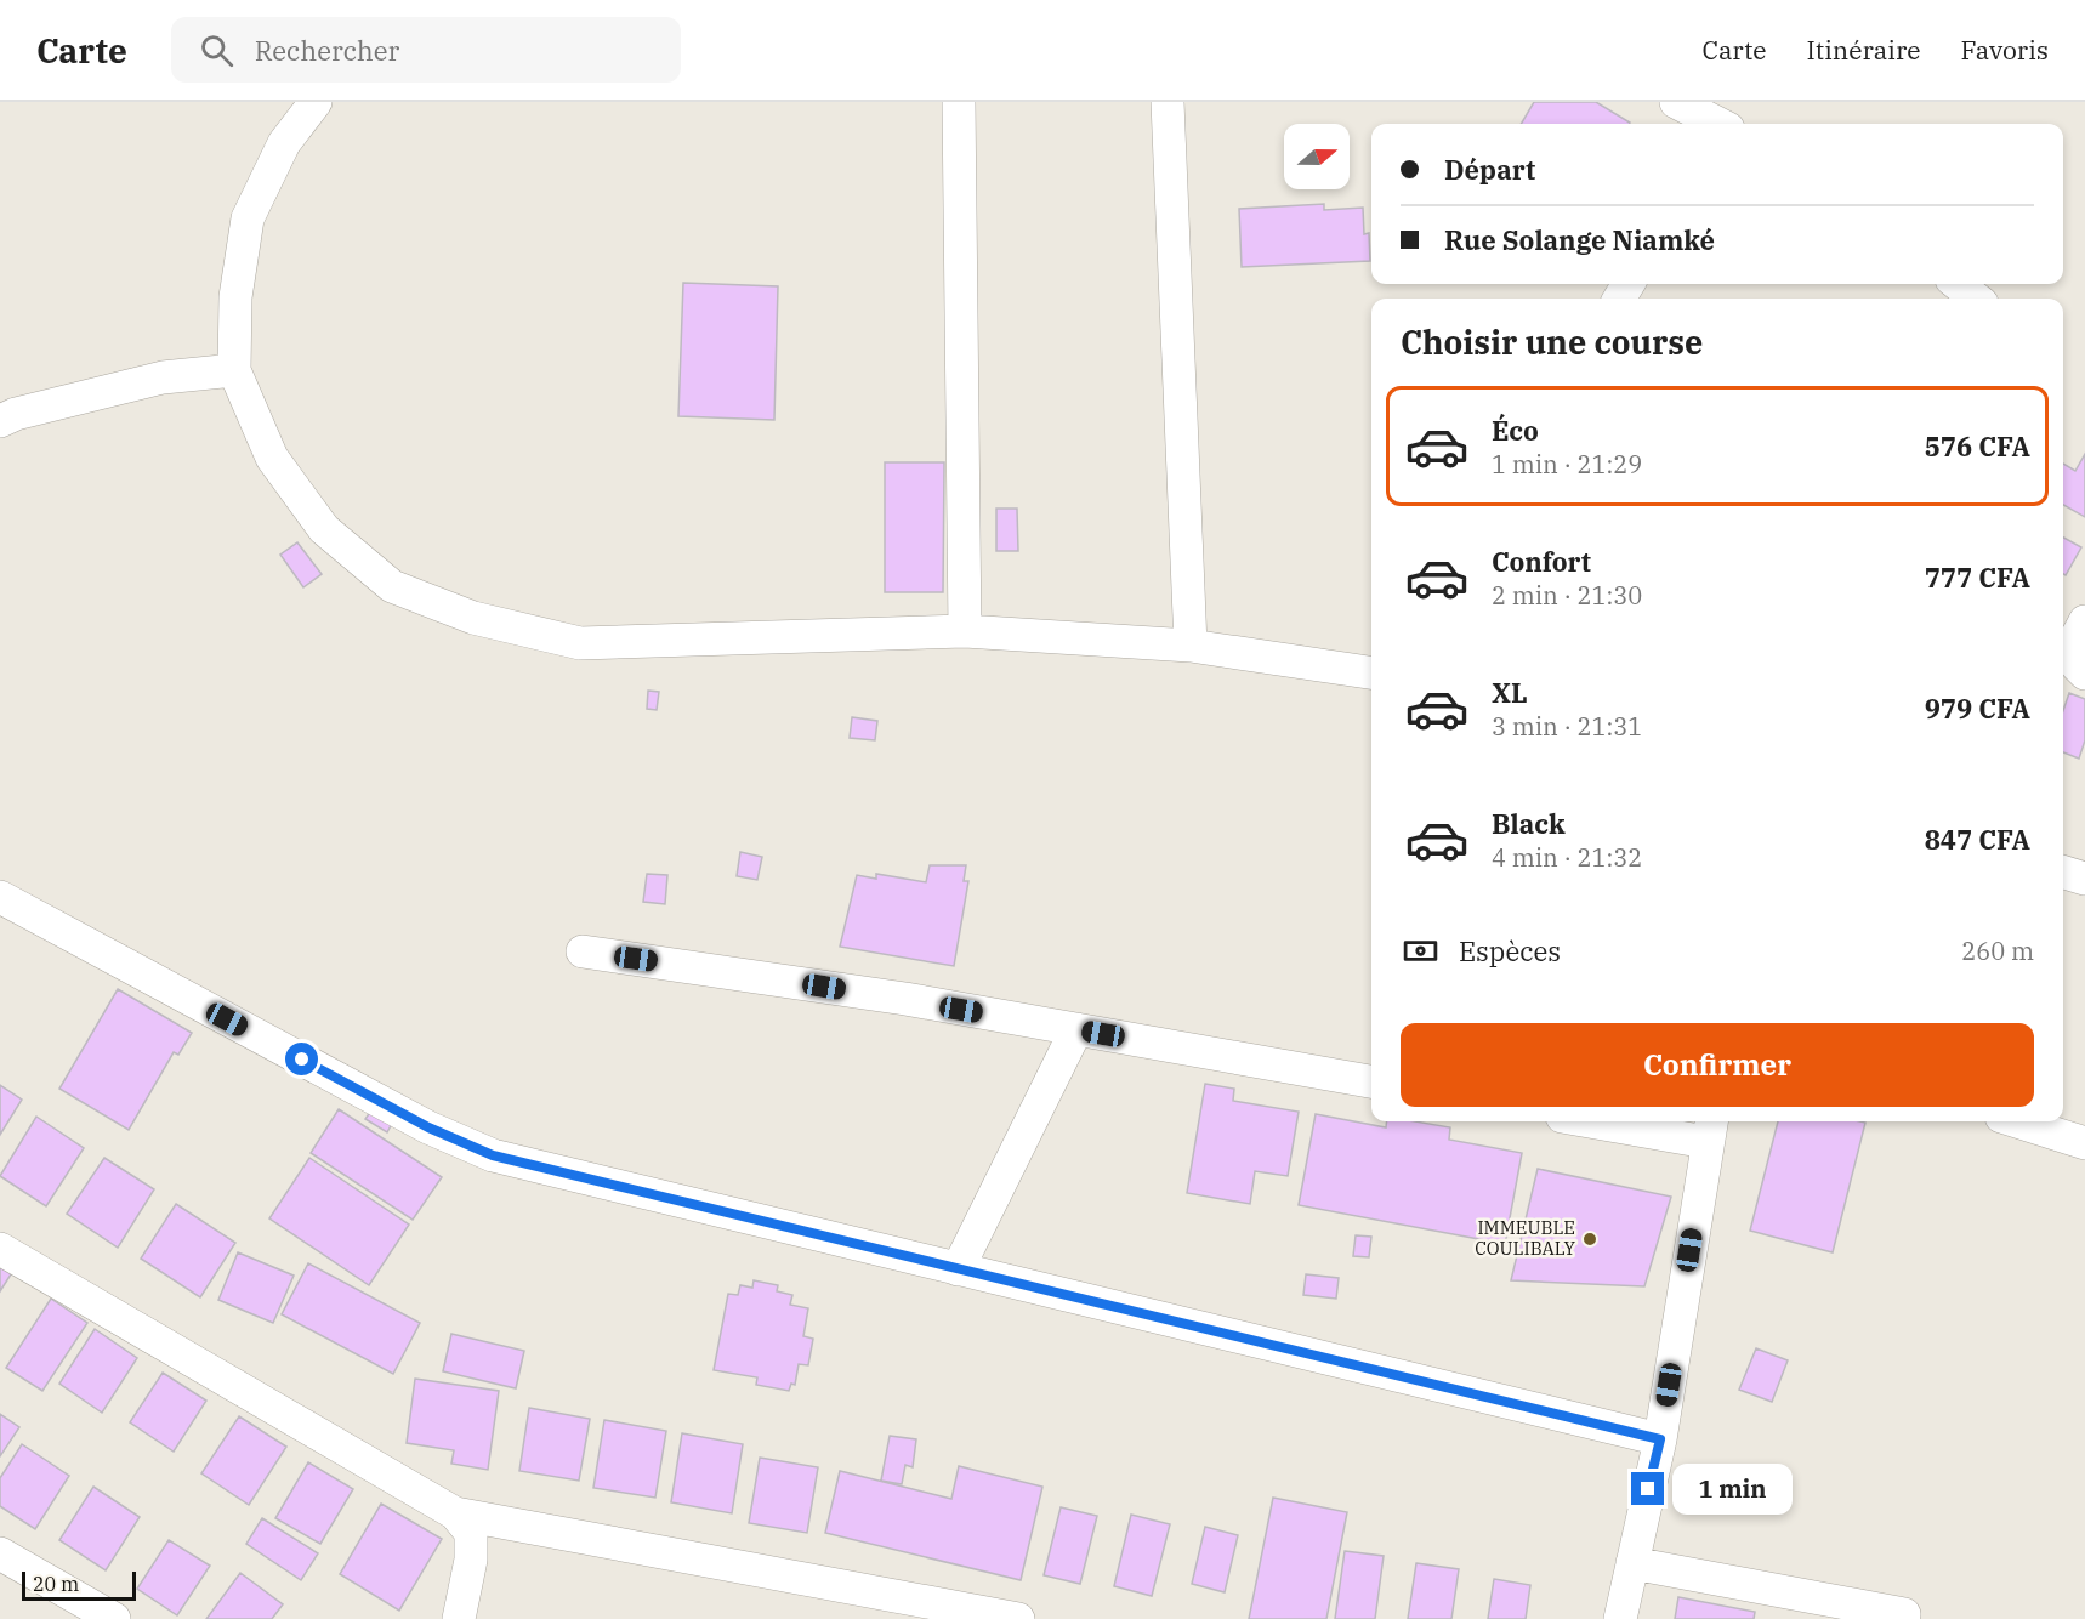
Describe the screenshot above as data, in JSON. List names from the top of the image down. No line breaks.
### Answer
{"places":["IMMEUBLE COULIBALY"],"scale_bar":"20 m","north":"right","page":{"header":"Carte","search":"Rechercher","nav":["Carte","Itinéraire","Favoris"],"banner":["Départ","Rue Solange Niamké"],"heading":"Choisir une course","list":[{"name":"Éco","note":"1 min · 21:29","value":"576 CFA"},{"name":"Confort","note":"2 min · 21:30","value":"777 CFA"},{"name":"XL","note":"3 min · 21:31","value":"979 CFA"},{"name":"Black","note":"4 min · 21:32","value":"847 CFA"}],"pay":["Espèces","260 m"],"buttons":"Confirmer","bubble":"1 min","scale":"20 m"}}
